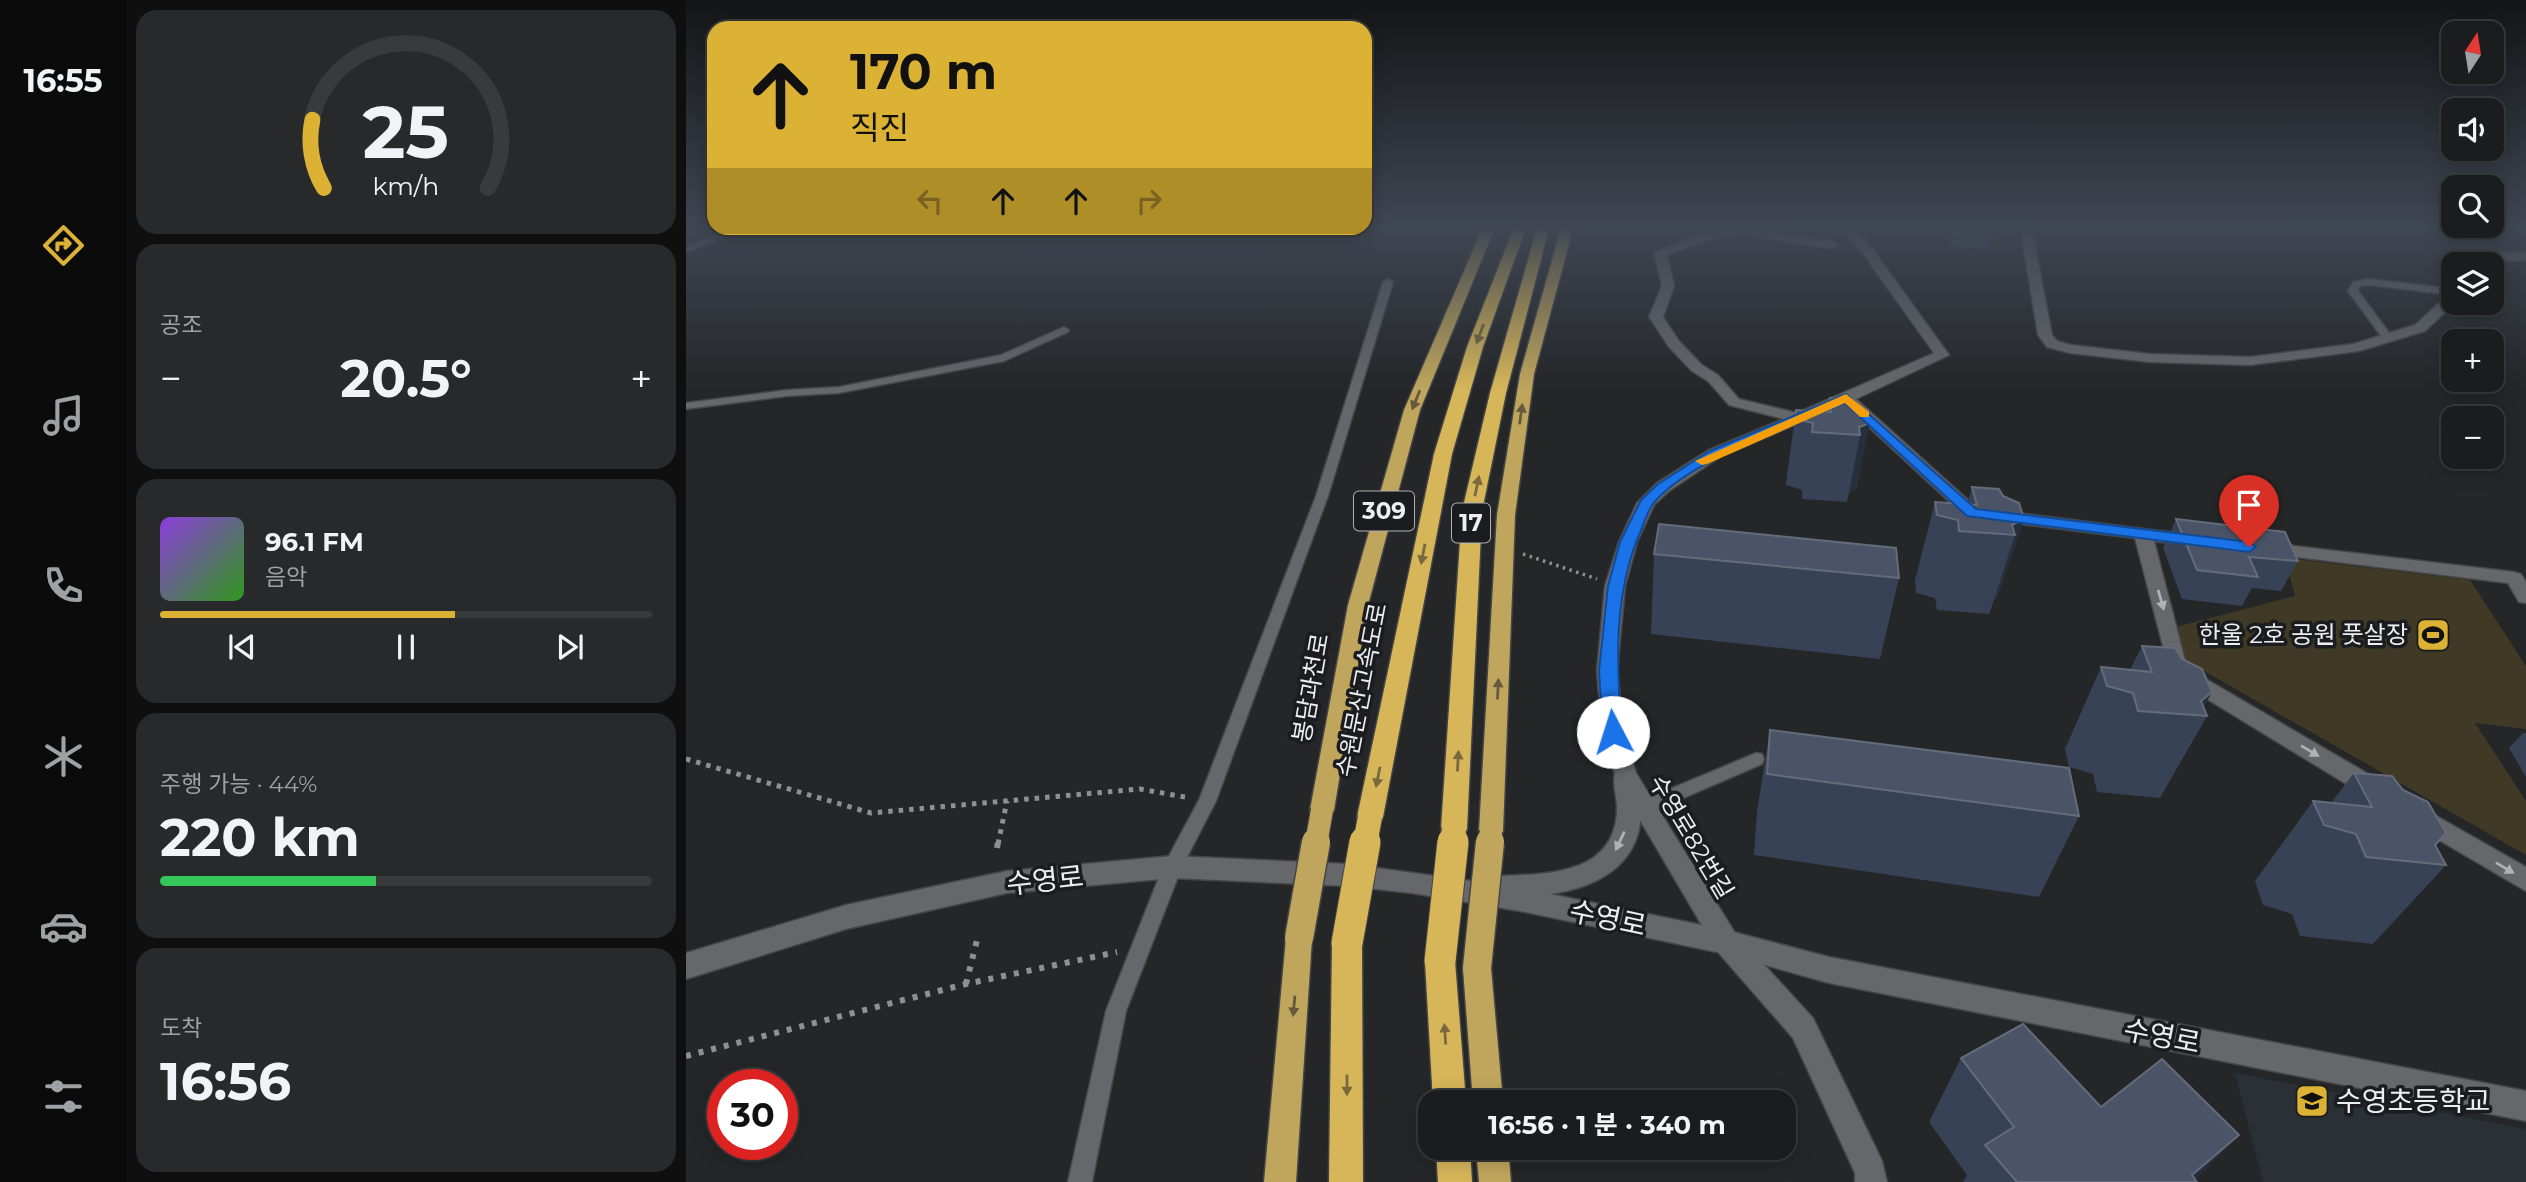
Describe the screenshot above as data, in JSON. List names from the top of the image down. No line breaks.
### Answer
{"streets":{"highway":["309","17","봉담과천로","수원문산고속도로"],"street":["수영로82번길","수영로"]},"crossings":[["수영로82번길","수영로"]],"places":{"sports":["한울 2호 공원 풋살장"],"school or university":["수영초등학교"]},"north":"top","page":{"tabs":"16:55","map_buttons":["+","−"],"turn":["170 m","직진"],"tile":["공조",["주행 가능 · 44%","220 km"],["도착","16:56"]],"heat":["−","20.5°","+"],"song":["96.1 FM","음악"],"limit":"30","trip":"16:56 · 1 분 · 340 m","gauge":["25","km/h"]}}
